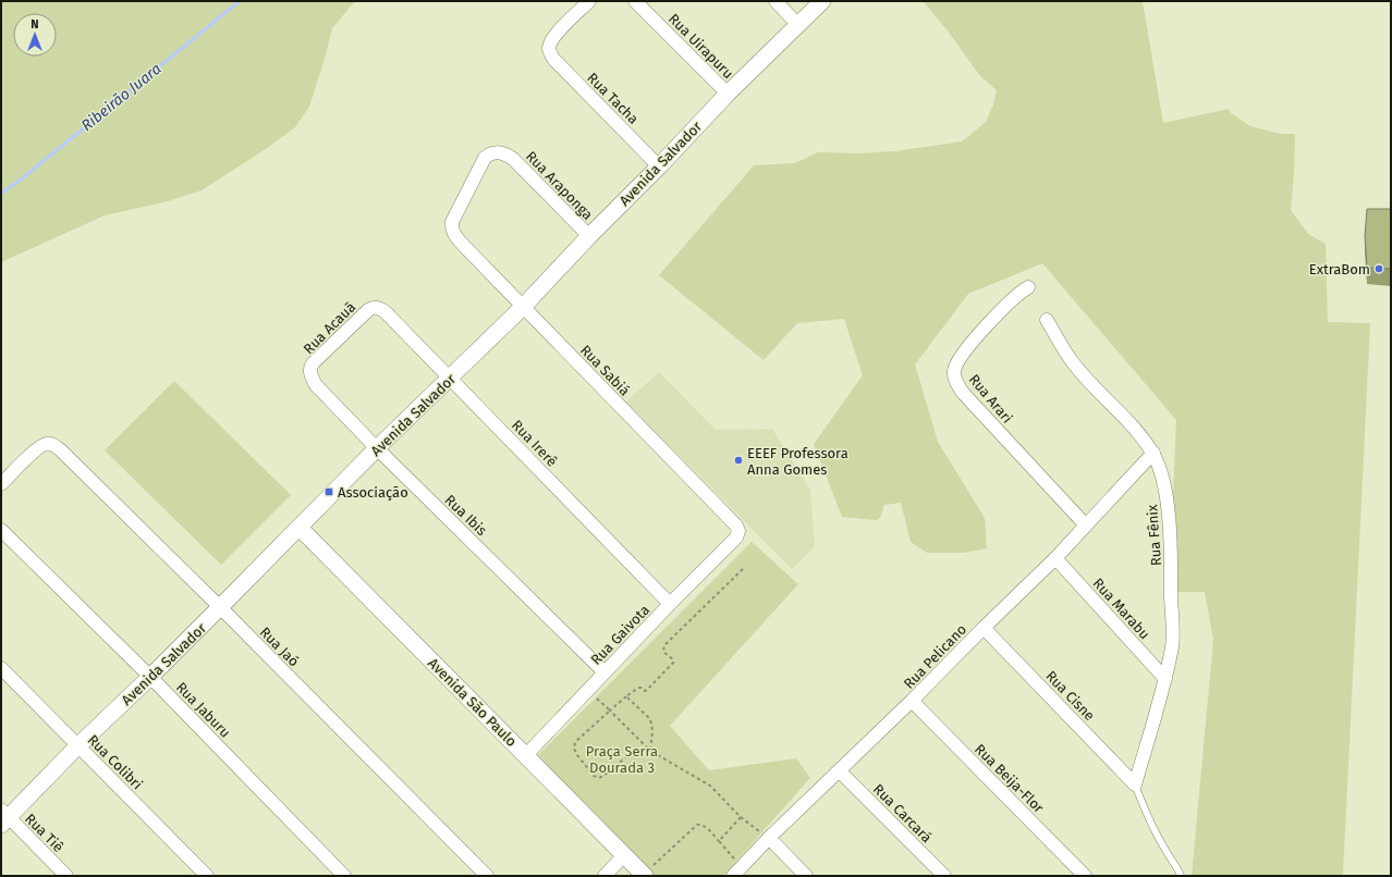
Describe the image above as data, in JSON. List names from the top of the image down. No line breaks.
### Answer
{"streets":{"street":["Rua Uirapuru","Rua Tacha","Avenida Salvador","Rua Araponga","Rua Acauã","Rua Sabiá","Rua Arari","Rua Irerê","Rua Ibis","Rua Fênix","Rua Marabu","Rua Gaivota","Rua Jaó","Rua Pelicano","Rua Cisne","Avenida São Paulo","Rua Jaburu","Rua Colibri","Rua Beija-Flor","Rua Carcará","Rua Tiê"]},"crossings":[["Rua Uirapuru","Avenida Salvador"],["Rua Tacha","Avenida Salvador"],["Avenida Salvador","Rua Araponga"],["Avenida Salvador","Rua Sabiá"],["Avenida Salvador","Rua Irerê"],["Avenida Salvador","Rua Ibis"],["Avenida Salvador","Rua Jaó"],["Avenida Salvador","Avenida São Paulo"],["Avenida Salvador","Rua Jaburu"],["Avenida Salvador","Rua Colibri"],["Avenida Salvador","Rua Tiê"],["Rua Araponga","Rua Sabiá"],["Rua Acauã","Rua Irerê"],["Rua Acauã","Rua Ibis"],["Rua Sabiá","Rua Gaivota"],["Rua Arari","Rua Pelicano"],["Rua Irerê","Rua Gaivota"],["Rua Ibis","Rua Gaivota"],["Rua Fênix","Rua Marabu"],["Rua Fênix","Rua Pelicano"],["Rua Fênix","Rua Cisne"],["Rua Marabu","Rua Pelicano"],["Rua Gaivota","Avenida São Paulo"],["Rua Pelicano","Rua Cisne"],["Rua Pelicano","Rua Beija-Flor"],["Rua Pelicano","Rua Carcará"]],"water":["Ribeirão Juara"],"parks":["Praça Serra Dourada 3"],"places":{"other":["ExtraBom","EEEF Professora Anna Gomes"],"transit":["Associação"]},"north":"top"}
